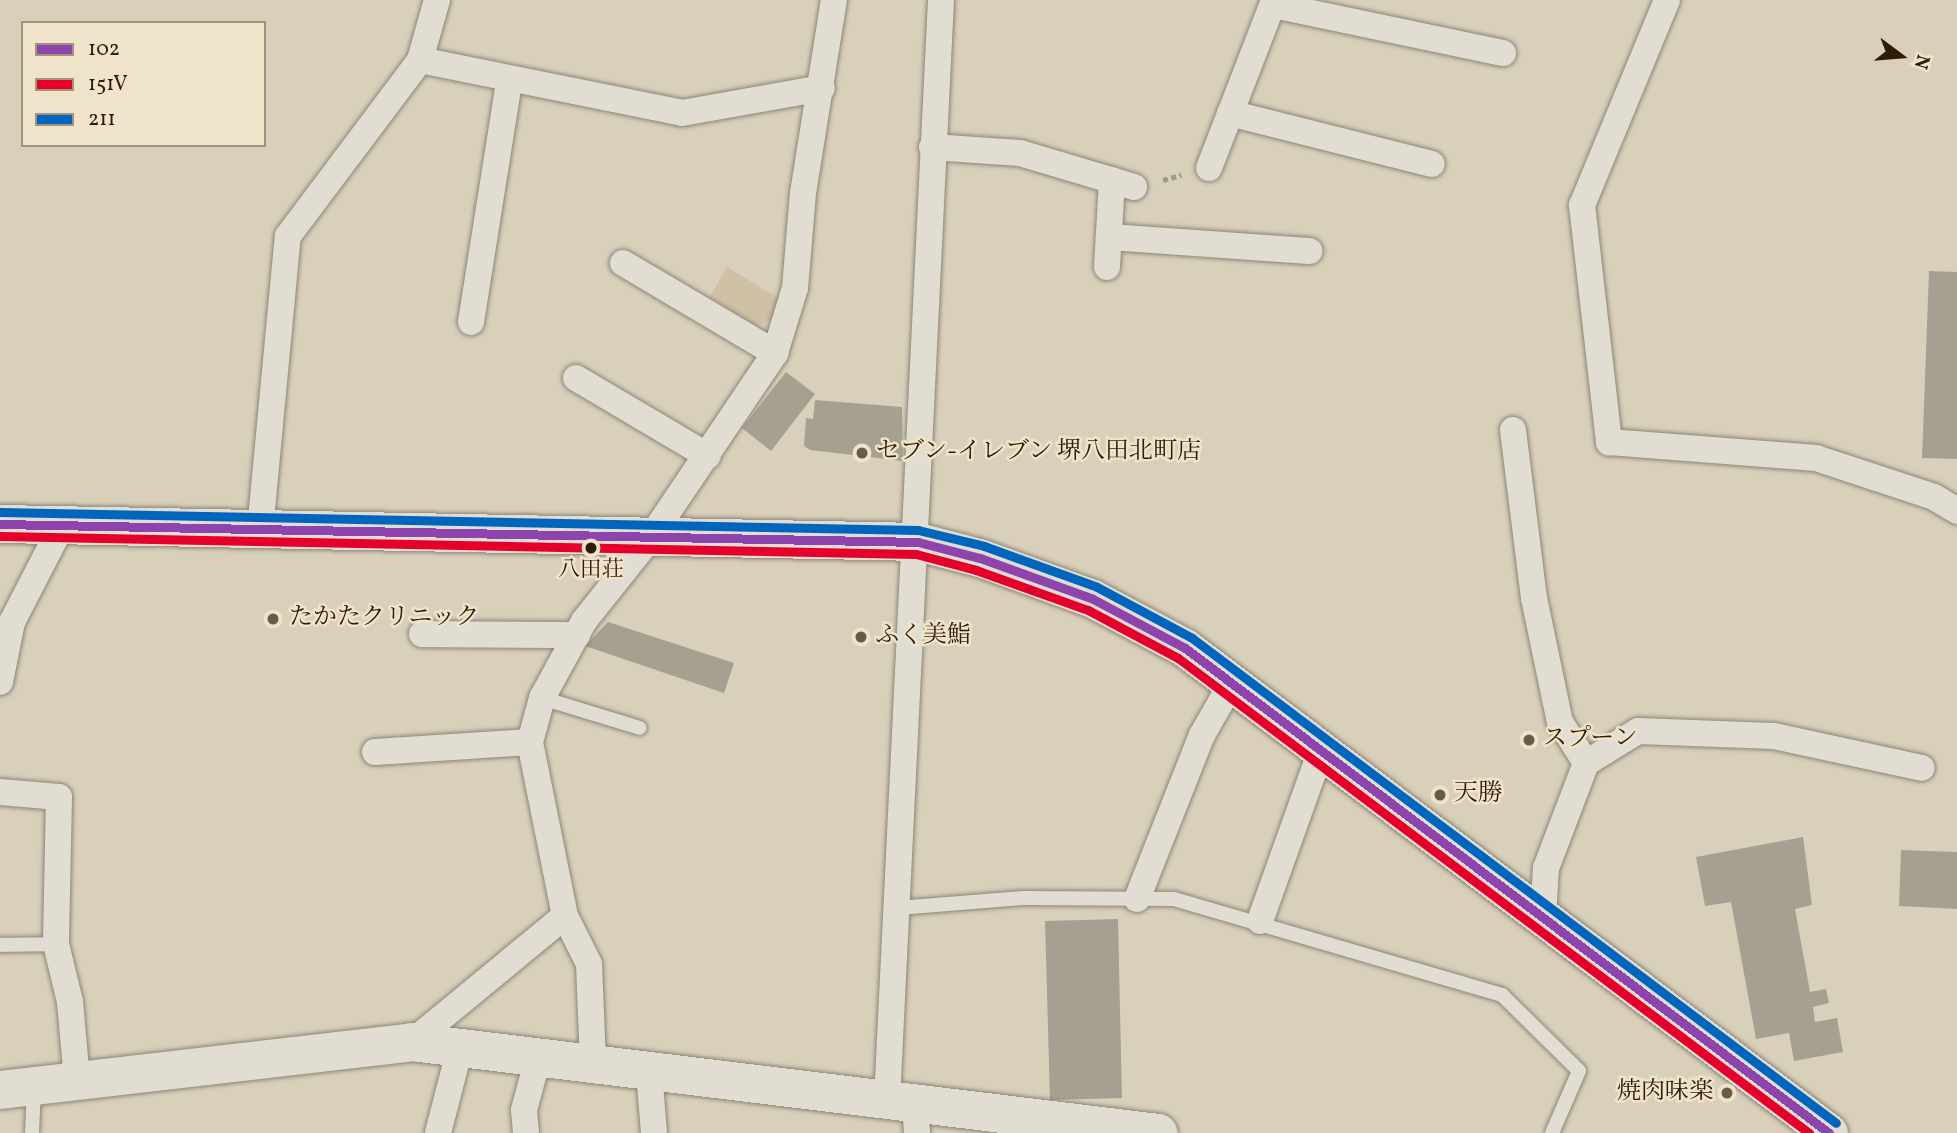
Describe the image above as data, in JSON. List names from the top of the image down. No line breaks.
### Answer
{"places":["セブン-イレブン 堺八田北町店","八田荘","たかたクリニック","ふく美鮨","スプーン","天勝","焼肉味楽"],"lines":["transit line 211","transit line 102","transit line 151V"],"legend":["102","151V","211"],"north":"right"}
